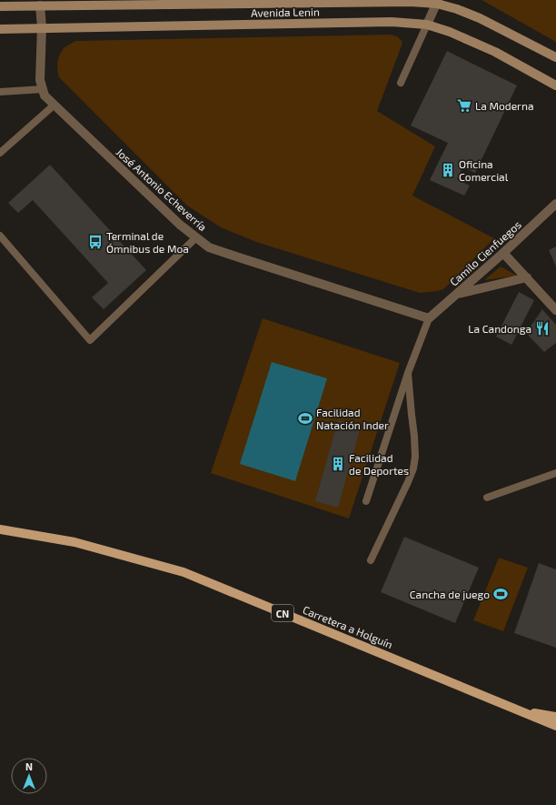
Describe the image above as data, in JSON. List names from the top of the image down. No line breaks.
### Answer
{"streets":{"main road":["Avenida Lenin","CN","Carretera a Holguín"],"street":["José Antonio Echeverría","Camilo Cienfuegos"]},"crossings":[["Avenida Lenin","José Antonio Echeverría"],["José Antonio Echeverría","Camilo Cienfuegos"]],"places":{"supermarket":["La Moderna"],"building":["Oficina Comercial","Facilidad de Deportes"],"bus stop":["Terminal de Ómnibus de Moa"],"restaurant":["La Candonga"],"sports":["Facilidad Natación Inder","Cancha de juego"]},"north":"top"}
